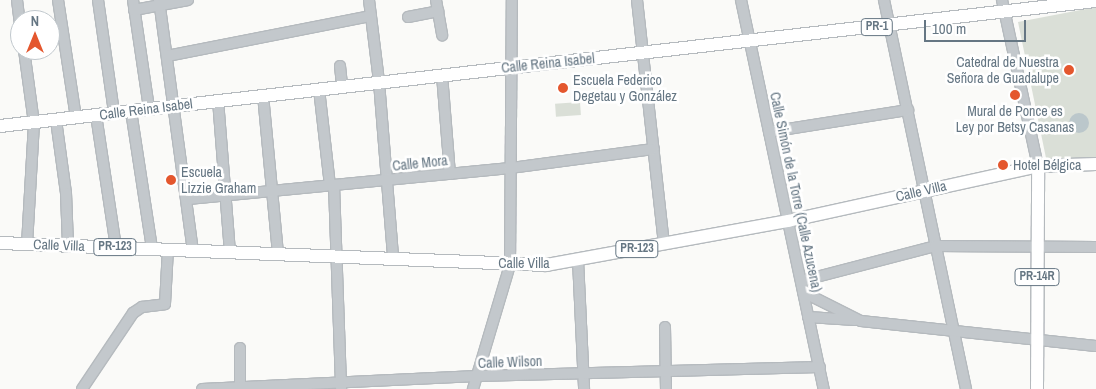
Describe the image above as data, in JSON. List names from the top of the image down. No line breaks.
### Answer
{"streets":{"main road":["PR-1","Calle Reina Isabel","Calle Villa","PR-123","PR-14R"],"street":["Calle Mora","Calle Simón de la Torre (Calle Azucena)","Calle Wilson"]},"crossings":[["Calle Reina Isabel","Calle Simón de la Torre (Calle Azucena)"],["Calle Reina Isabel","PR-14R"],["Calle Villa","Calle Simón de la Torre (Calle Azucena)"],["Calle Villa","PR-14R"],["Calle Simón de la Torre (Calle Azucena)","Calle Wilson"]],"places":["Catedral de Nuestra Señora de Guadalupe","Escuela Federico Degetau y González","Mural de Ponce es Ley por Betsy Casanas","Hotel Bélgica","Escuela Lizzie Graham"],"scale_bar":"100 m","north":"top"}
